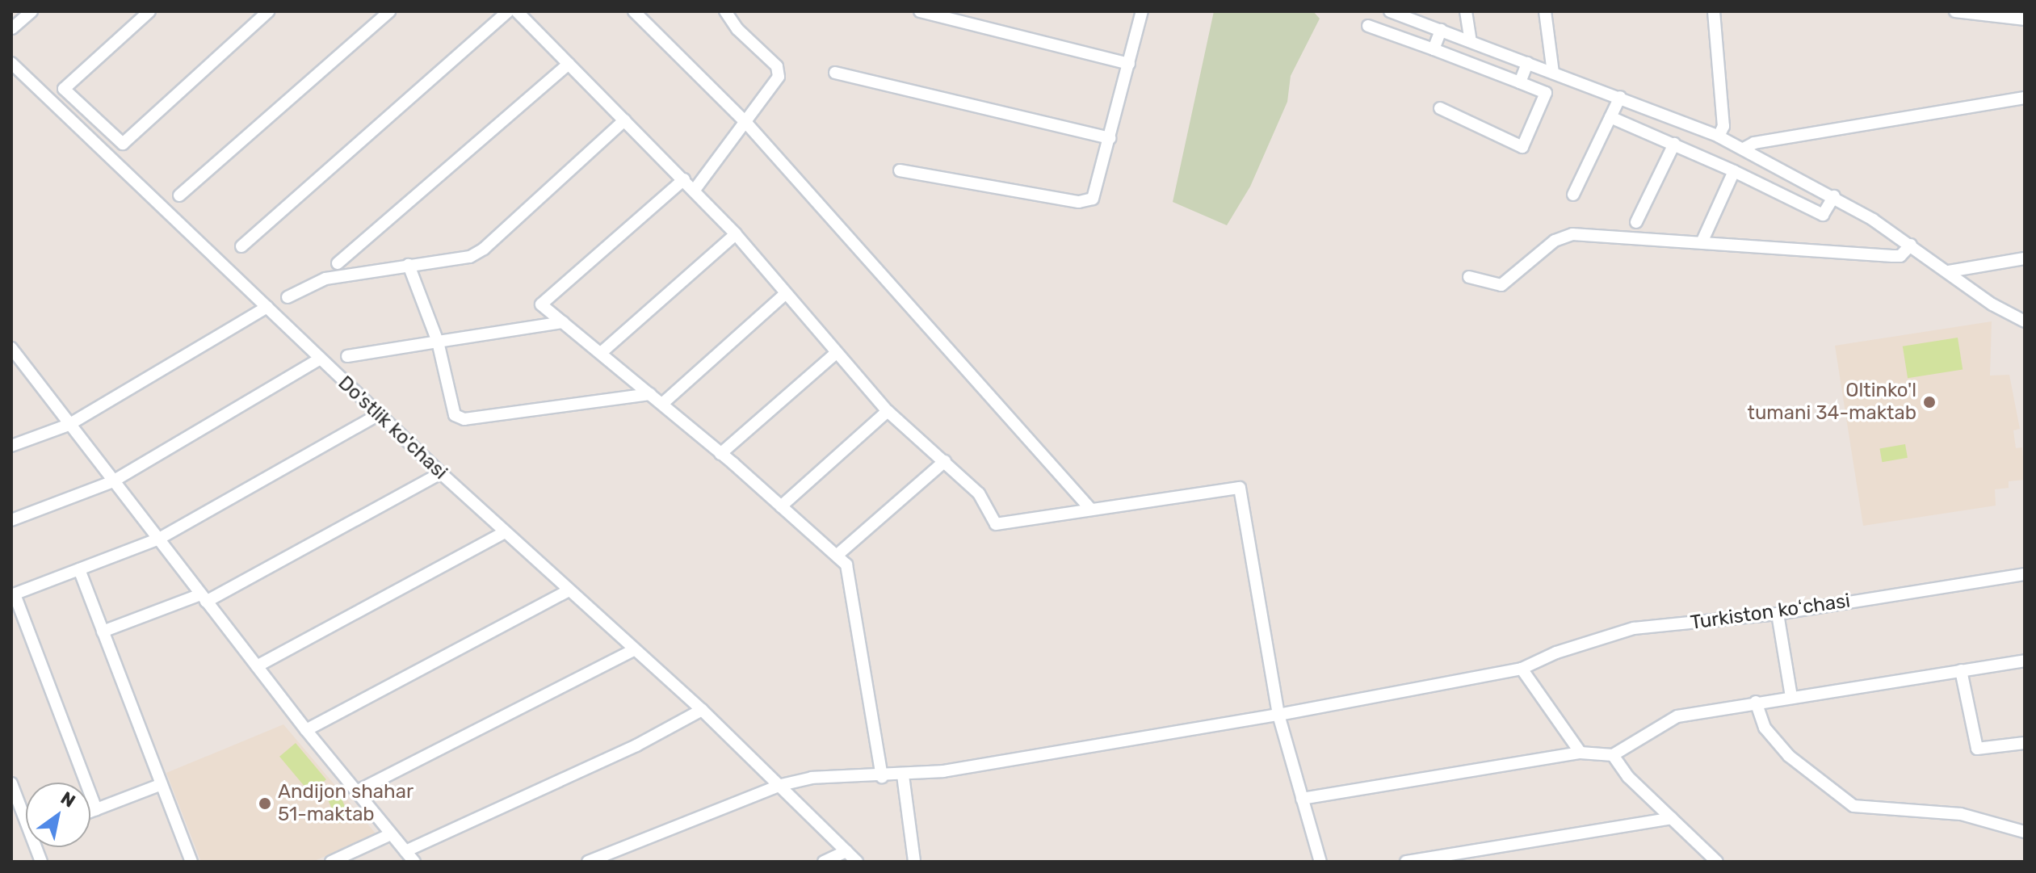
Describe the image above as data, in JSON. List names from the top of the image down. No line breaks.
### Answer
{"streets":{"street":["Do'stlik ko'chasi","Turkiston koʻchasi"]},"crossings":[["Do'stlik ko'chasi","Turkiston koʻchasi"]],"places":["Oltinko'l tumani 34-maktab","Andijon shahar 51-maktab"],"north":"top right"}
